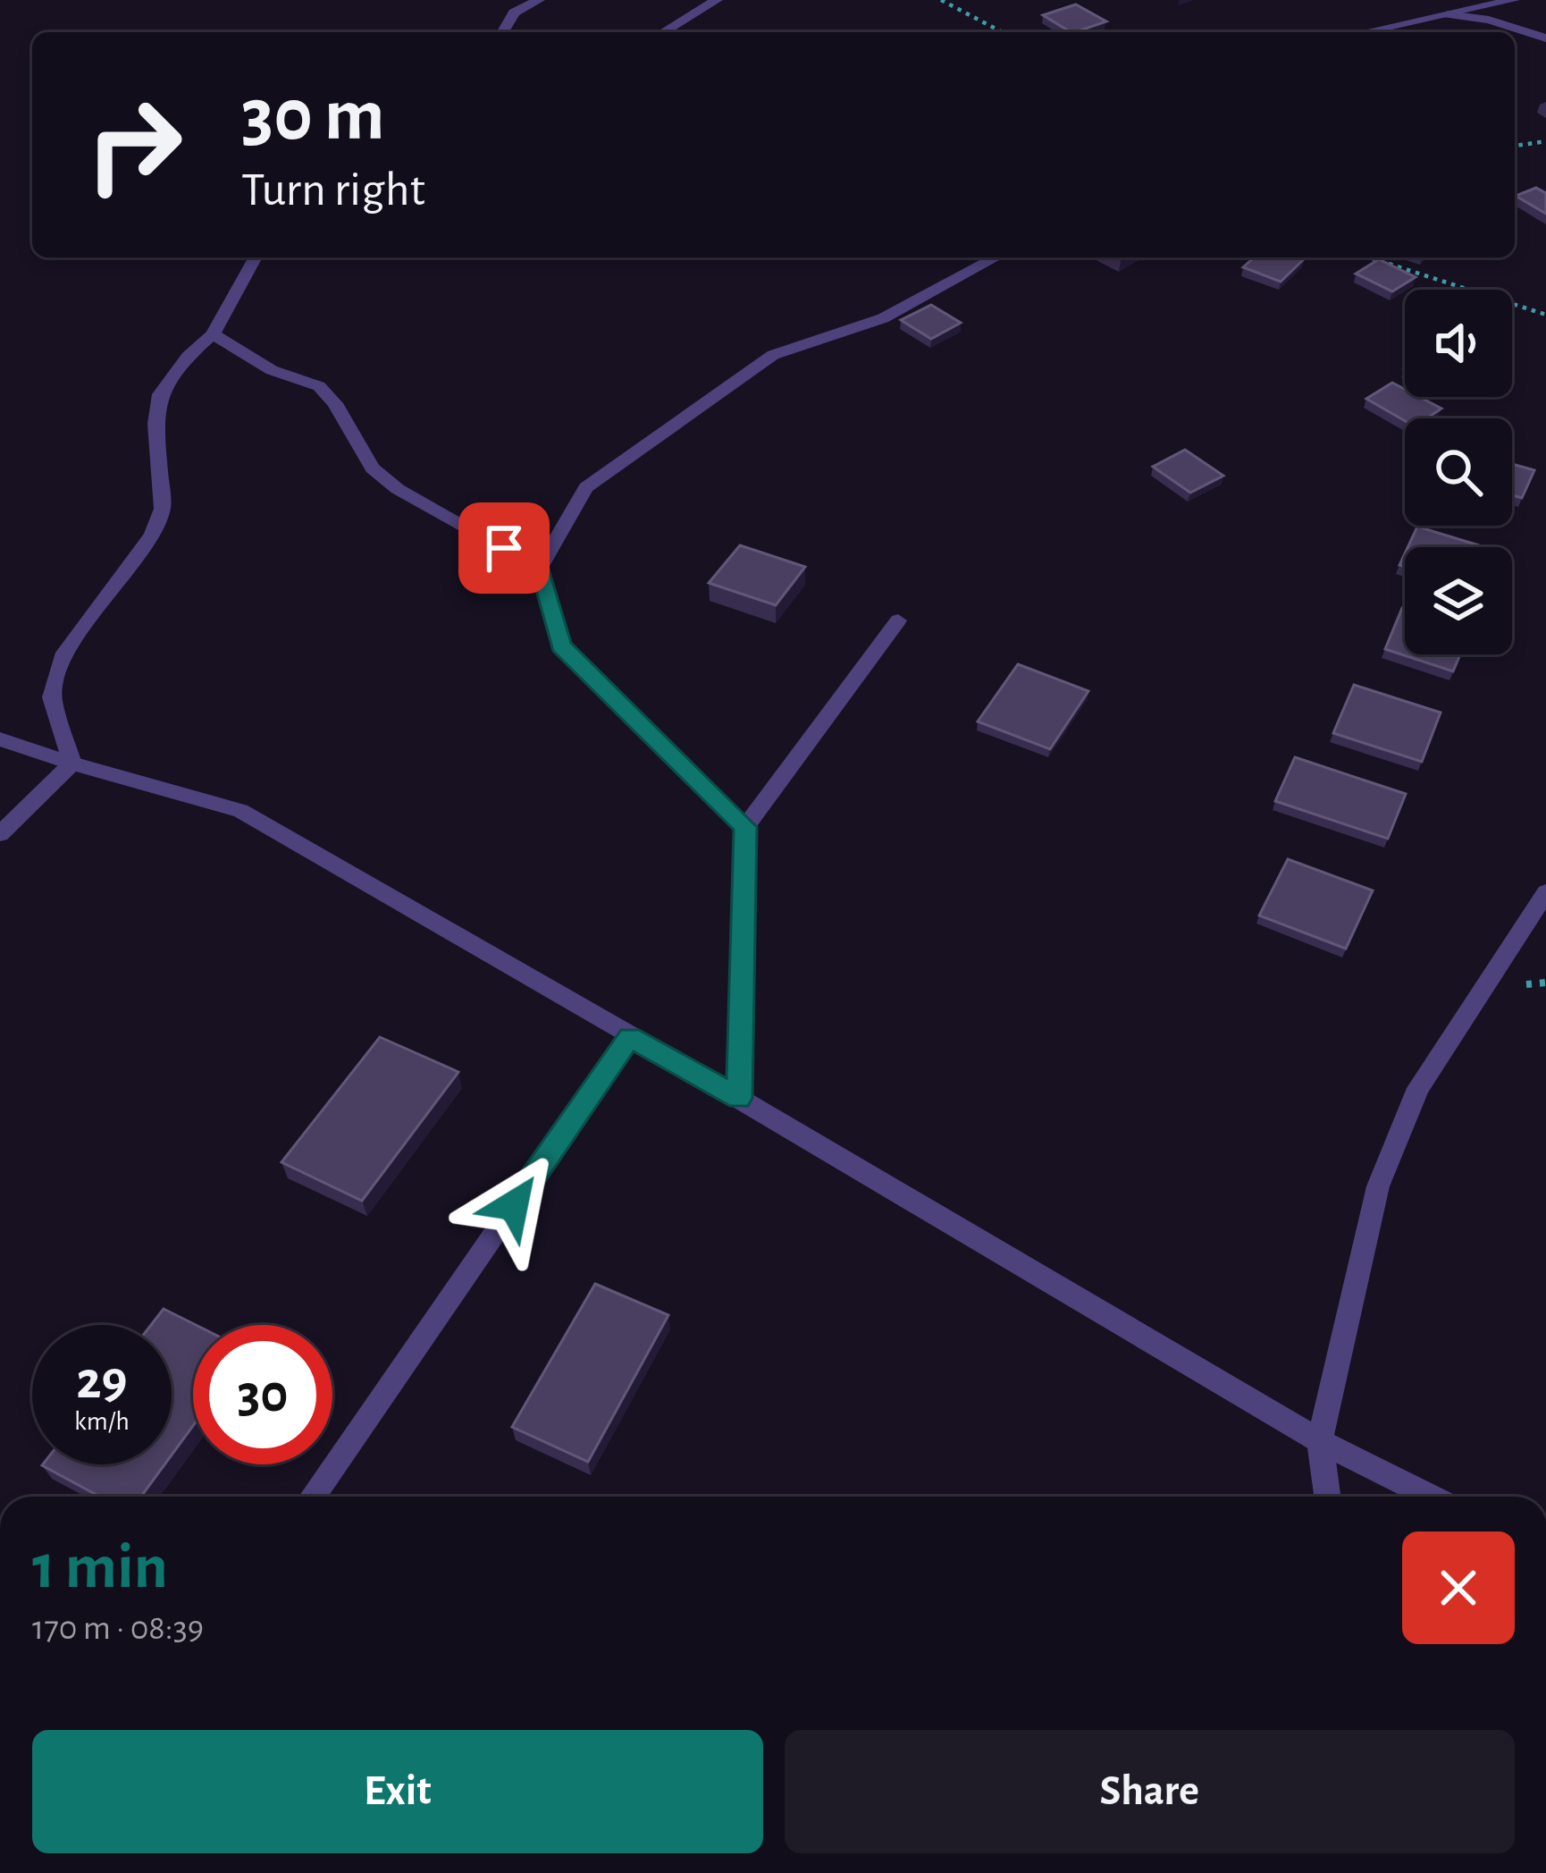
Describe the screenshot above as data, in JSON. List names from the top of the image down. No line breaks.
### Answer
{"page":{"turn":["30 m","Turn right"],"speed":"29 km/h","limit":"30","heading":["1 min","170 m · 08:39"],"buttons":["Exit","Share"]}}
